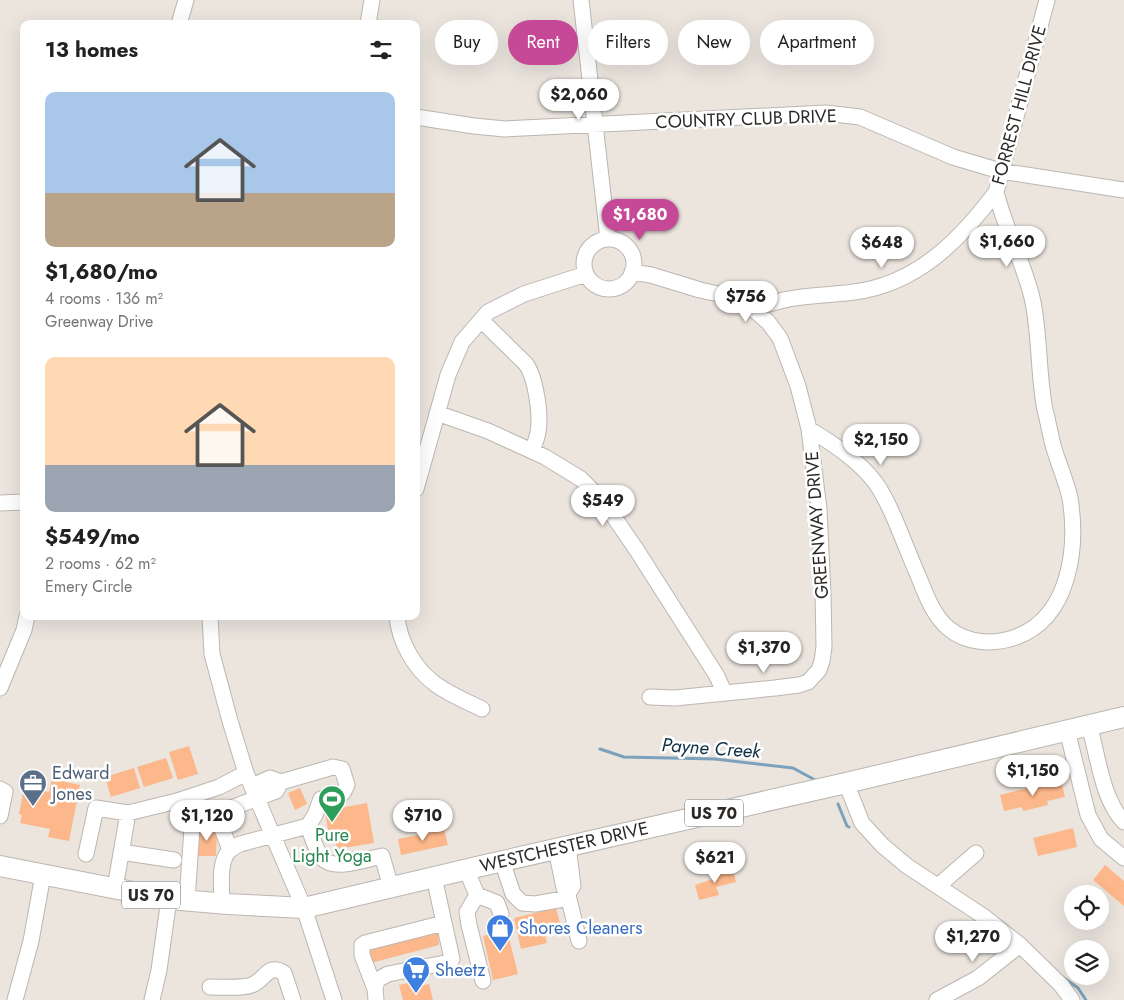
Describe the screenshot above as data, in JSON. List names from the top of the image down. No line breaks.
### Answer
{"streets":{"main road":["US 70","WESTCHESTER DRIVE"],"street":["FORREST HILL DRIVE","COUNTRY CLUB DRIVE","GREENWAY DRIVE"]},"crossings":[["FORREST HILL DRIVE","COUNTRY CLUB DRIVE"],["FORREST HILL DRIVE","GREENWAY DRIVE"]],"water":["Payne Creek"],"places":{"office":["Edward Jones"],"sports":["Pure Light Yoga"],"shop":["Shores Cleaners"],"supermarket":["Sheetz"]},"page":{"chip":["Buy","Rent","Filters","New","Apartment"],"heading":"13 homes","price":["$2,060","$1,680","$1,660","$648","$756","$2,150","$549","$1,370","$1,150","$1,120","$710","$621","$1,270"],"list":[{"name":"$1,680/mo","note":"4 rooms · 136 m² · Greenway Drive"},{"name":"$549/mo","note":"2 rooms · 62 m² · Emery Circle"}]}}
